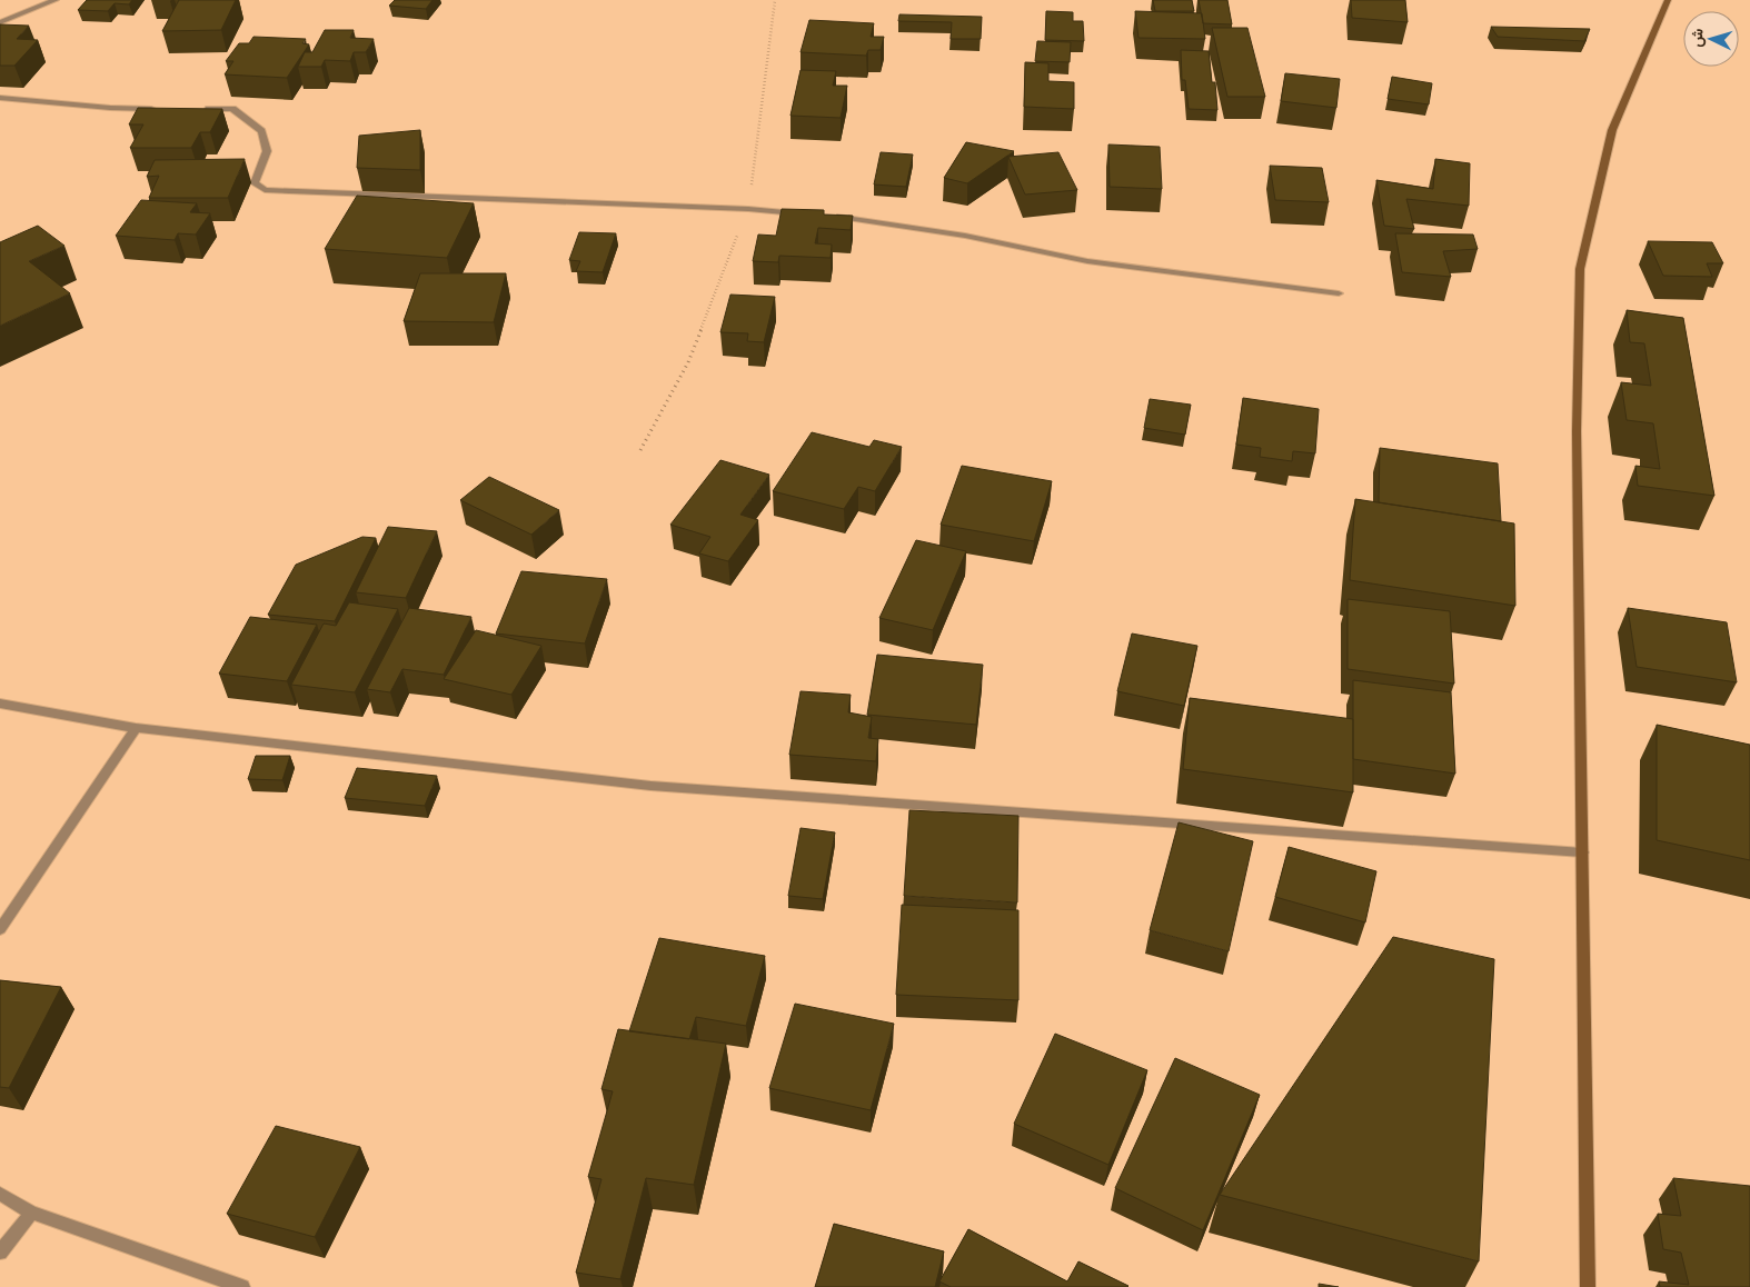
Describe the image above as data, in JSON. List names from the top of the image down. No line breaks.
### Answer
{"north":"left"}
